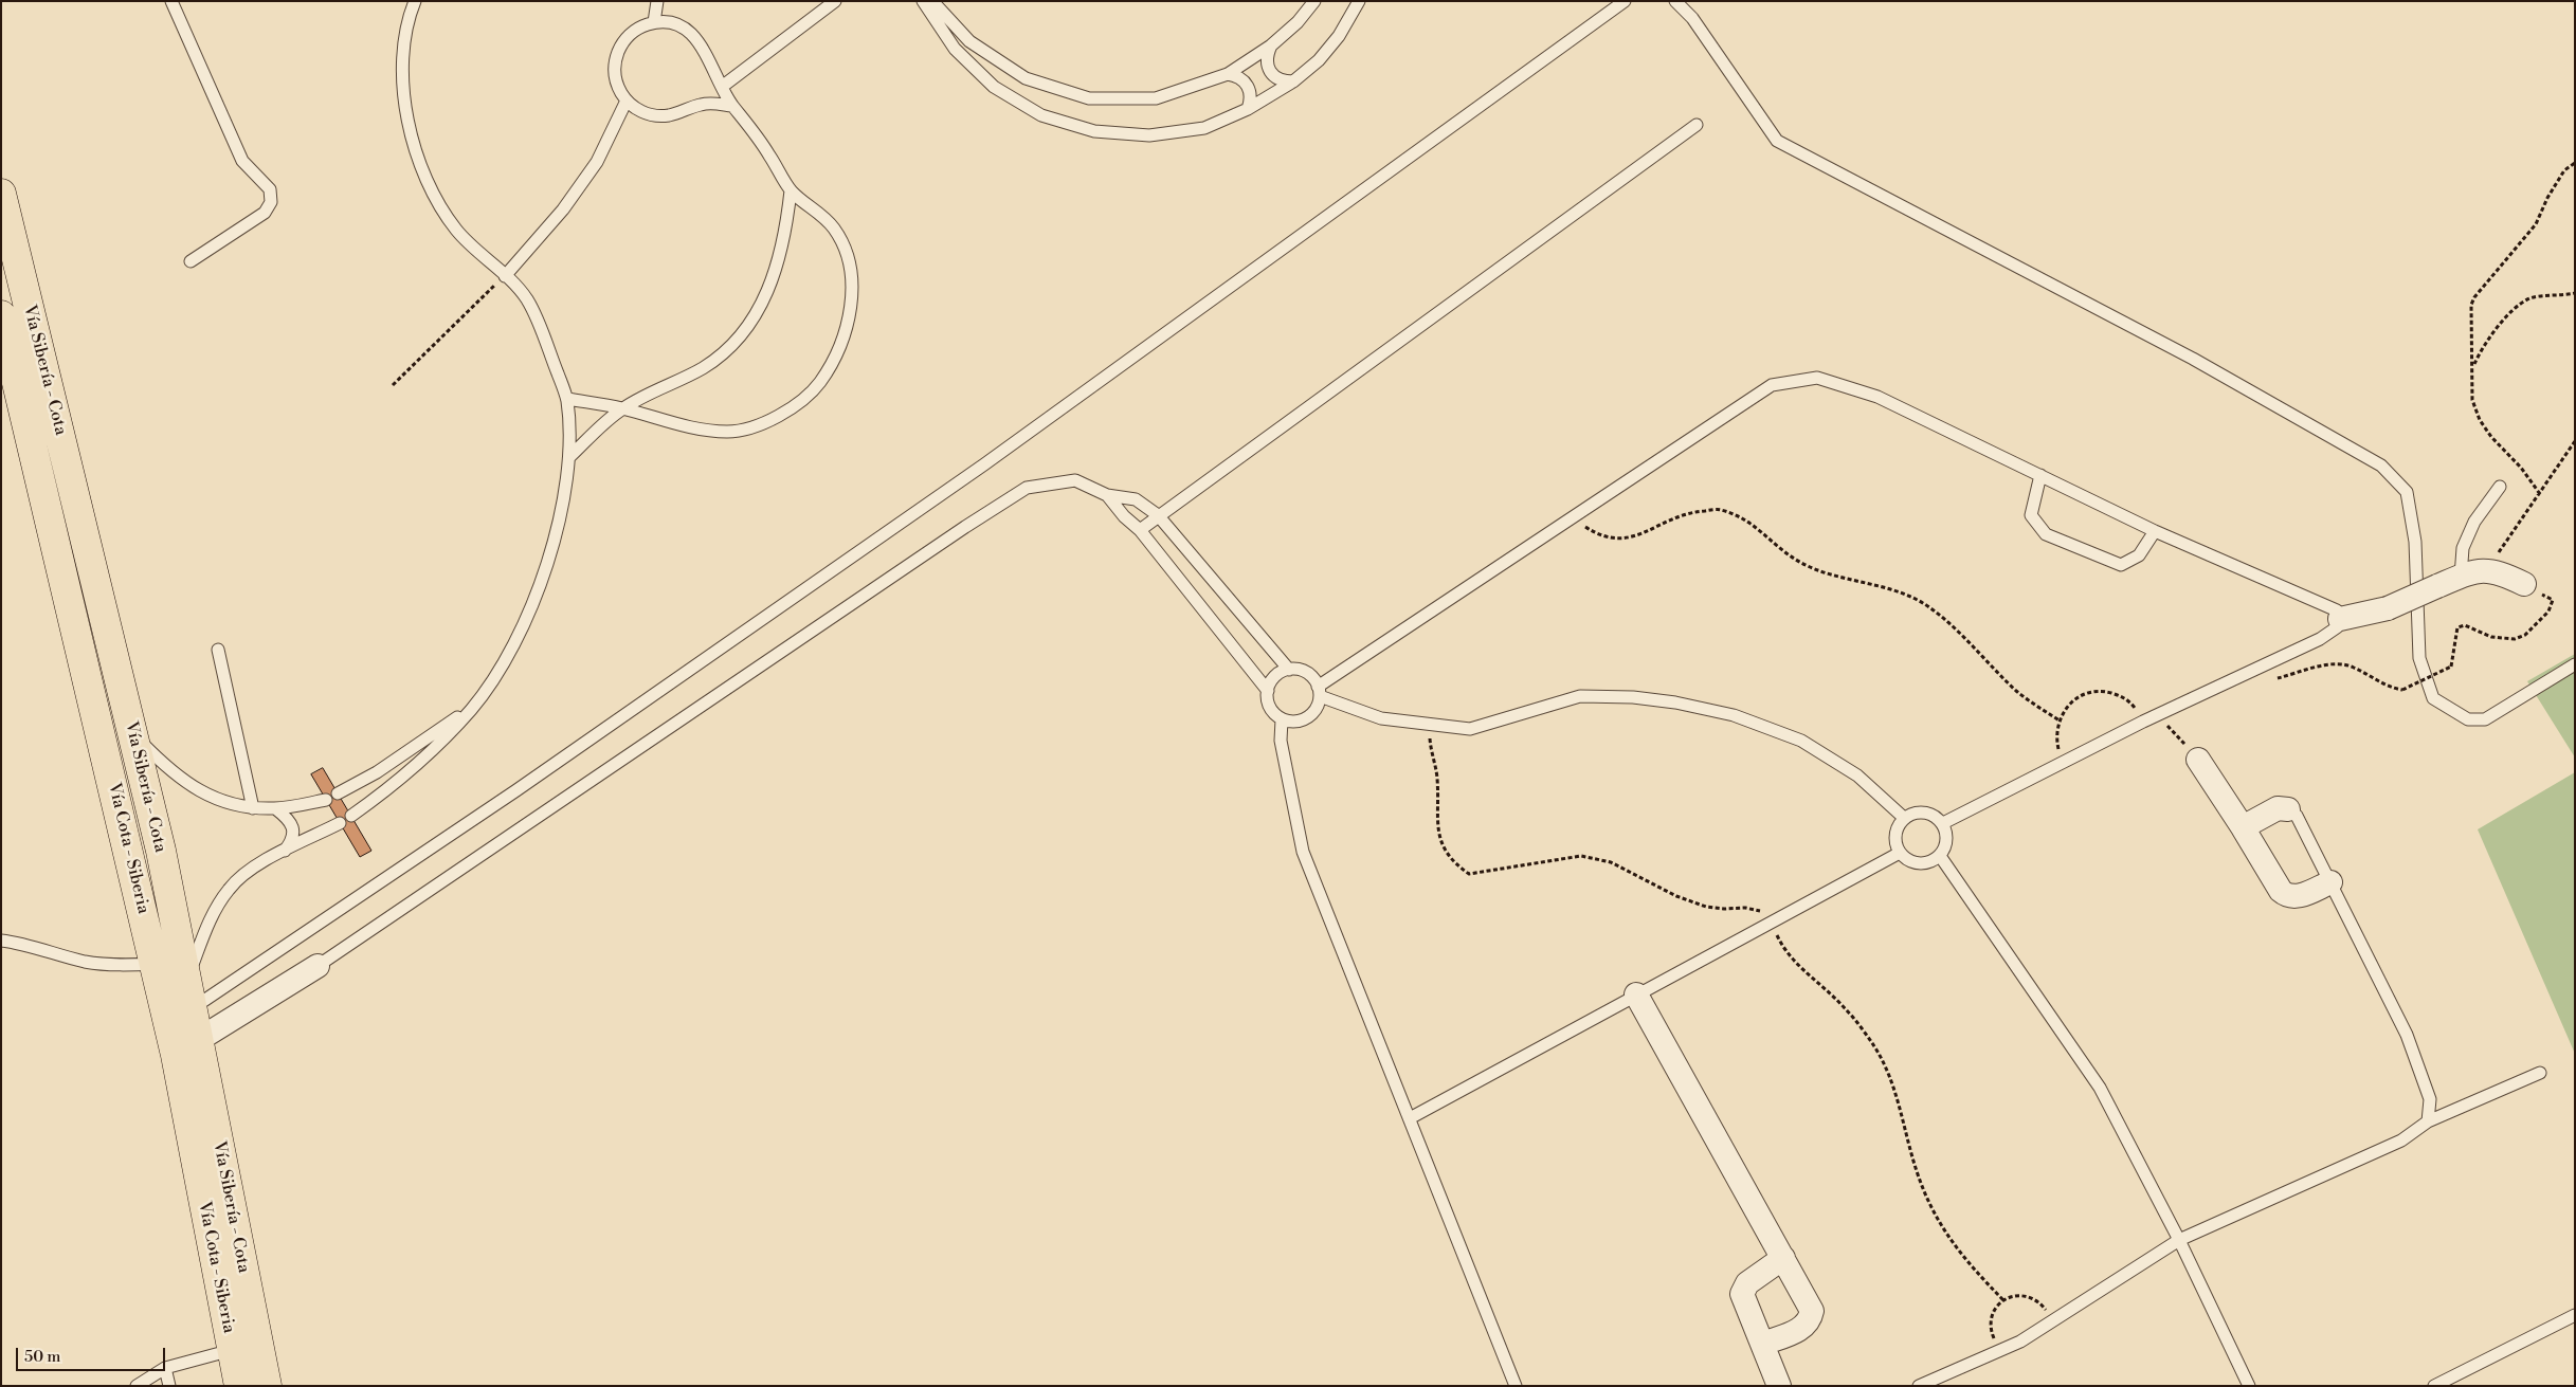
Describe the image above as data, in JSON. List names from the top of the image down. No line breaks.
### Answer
{"streets":{"main road":["Vía Sibería - Cota","Vía Cota - Siberia"]},"scale_bar":"50 m"}
